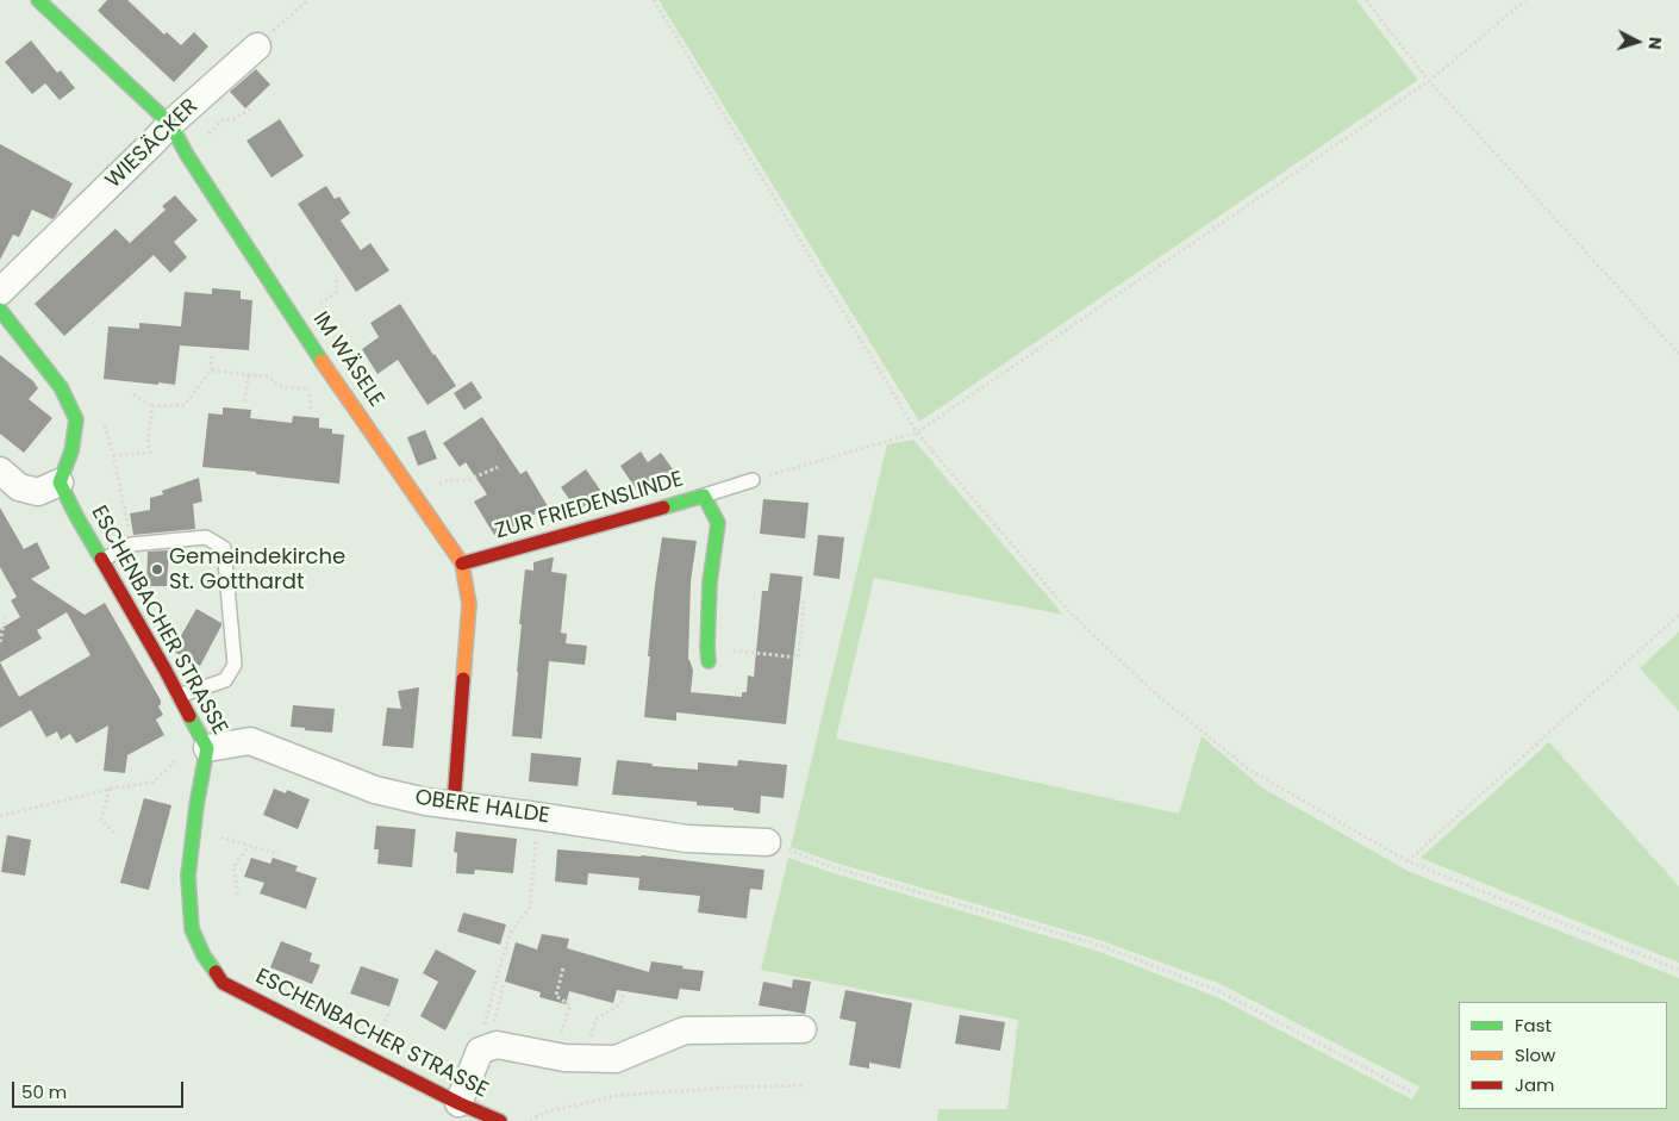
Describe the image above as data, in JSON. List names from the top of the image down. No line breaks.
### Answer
{"streets":{"street":["WIESÄCKER","IM WÄSELE","ZUR FRIEDENSLINDE","ESCHENBACHER STRASSE","OBERE HALDE"]},"crossings":[["WIESÄCKER","IM WÄSELE"],["IM WÄSELE","ZUR FRIEDENSLINDE"],["IM WÄSELE","OBERE HALDE"],["ESCHENBACHER STRASSE","OBERE HALDE"]],"places":["Gemeindekirche St. Gotthardt"],"legend":["Fast","Slow","Jam"],"scale_bar":"50 m","north":"right"}
